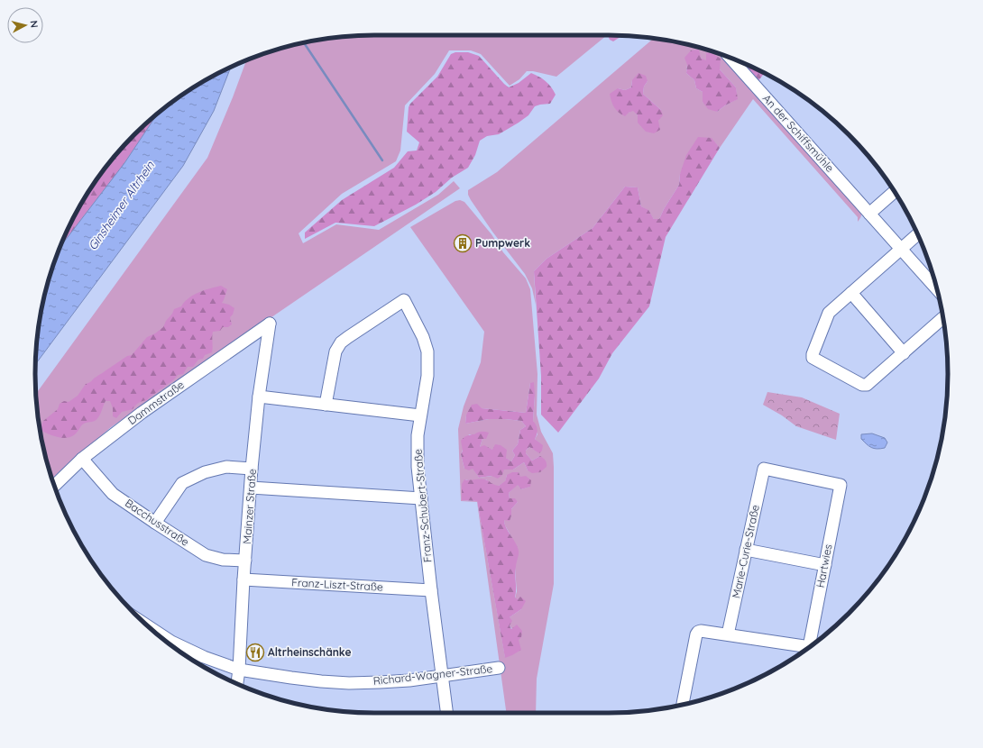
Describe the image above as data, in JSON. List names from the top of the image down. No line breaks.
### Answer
{"streets":{"street":["An der Schiffsmühle","Dammstraße","Franz-Schubert-Straße","Mainzer Straße","Bacchusstraße","Marie-Curie-Straße","Hartwies","Franz-Liszt-Straße","Richard-Wagner-Straße"]},"crossings":[["Dammstraße","Mainzer Straße"],["Dammstraße","Bacchusstraße"],["Franz-Schubert-Straße","Franz-Liszt-Straße"],["Franz-Schubert-Straße","Richard-Wagner-Straße"],["Mainzer Straße","Bacchusstraße"],["Mainzer Straße","Franz-Liszt-Straße"],["Mainzer Straße","Richard-Wagner-Straße"],["Marie-Curie-Straße","Hartwies"]],"water":["Ginsheimer Altrhein"],"places":{"building":["Pumpwerk"],"restaurant":["Altrheinschänke"]},"north":"right"}
